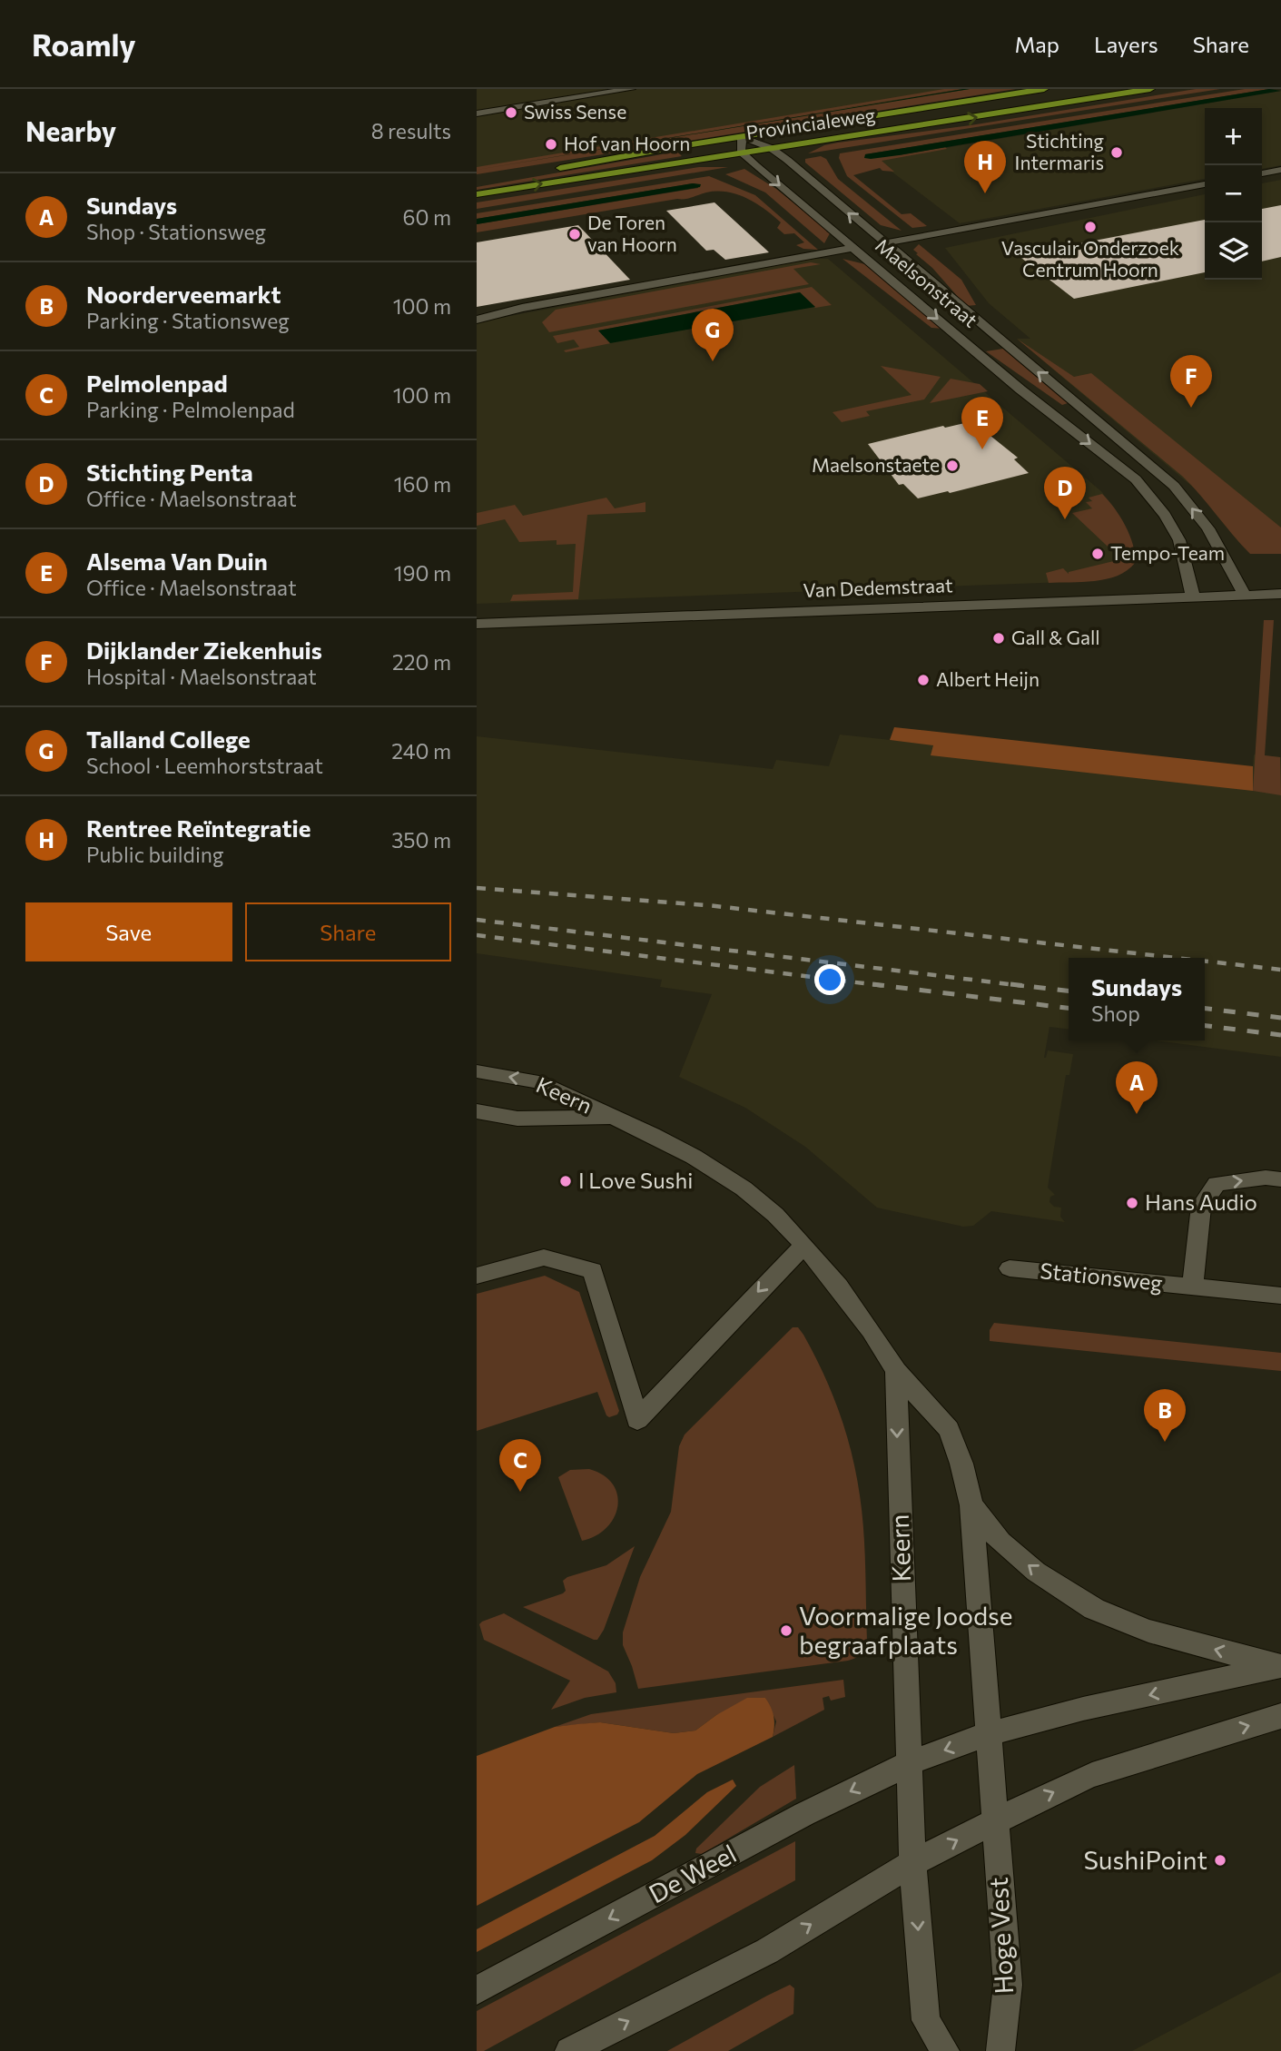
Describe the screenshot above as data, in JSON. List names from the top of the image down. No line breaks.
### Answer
{"streets":{"main road":["Provincialeweg"],"street":["Maelsonstraat","Van Dedemstraat","Keern","Stationsweg","De Weel","Hoge Vest"]},"crossings":[["Provincialeweg","Maelsonstraat"],["Maelsonstraat","Van Dedemstraat"],["Keern","De Weel"],["Keern","Hoge Vest"],["De Weel","Hoge Vest"]],"places":["Swiss Sense","Hof van Hoorn","Stichting Intermaris","Vasculair Onderzoek Centrum Hoorn","De Toren van Hoorn","Maelsonstaete","Tempo-Team","Gall & Gall","Albert Heijn","I Love Sushi","Hans Audio","Voormalige Joodse begraafplaats","SushiPoint"],"page":{"header":"Roamly","nav":["Map","Layers","Share"],"heading":["Nearby","8 results"],"map_buttons":["+","−"],"pins":["H","G","F","E","D","A","B","C"],"list":[{"mark":"A","name":"Sundays","note":"Shop · Stationsweg","value":"60 m"},{"mark":"B","name":"Noorderveemarkt","note":"Parking · Stationsweg","value":"100 m"},{"mark":"C","name":"Pelmolenpad","note":"Parking · Pelmolenpad","value":"100 m"},{"mark":"D","name":"Stichting Penta","note":"Office · Maelsonstraat","value":"160 m"},{"mark":"E","name":"Alsema Van Duin","note":"Office · Maelsonstraat","value":"190 m"},{"mark":"F","name":"Dijklander Ziekenhuis","note":"Hospital · Maelsonstraat","value":"220 m"},{"mark":"G","name":"Talland College","note":"School · Leemhorststraat","value":"240 m"},{"mark":"H","name":"Rentree Reïntegratie","note":"Public building","value":"350 m"}],"buttons":["Save","Share"],"popup":["Sundays","Shop"]}}
